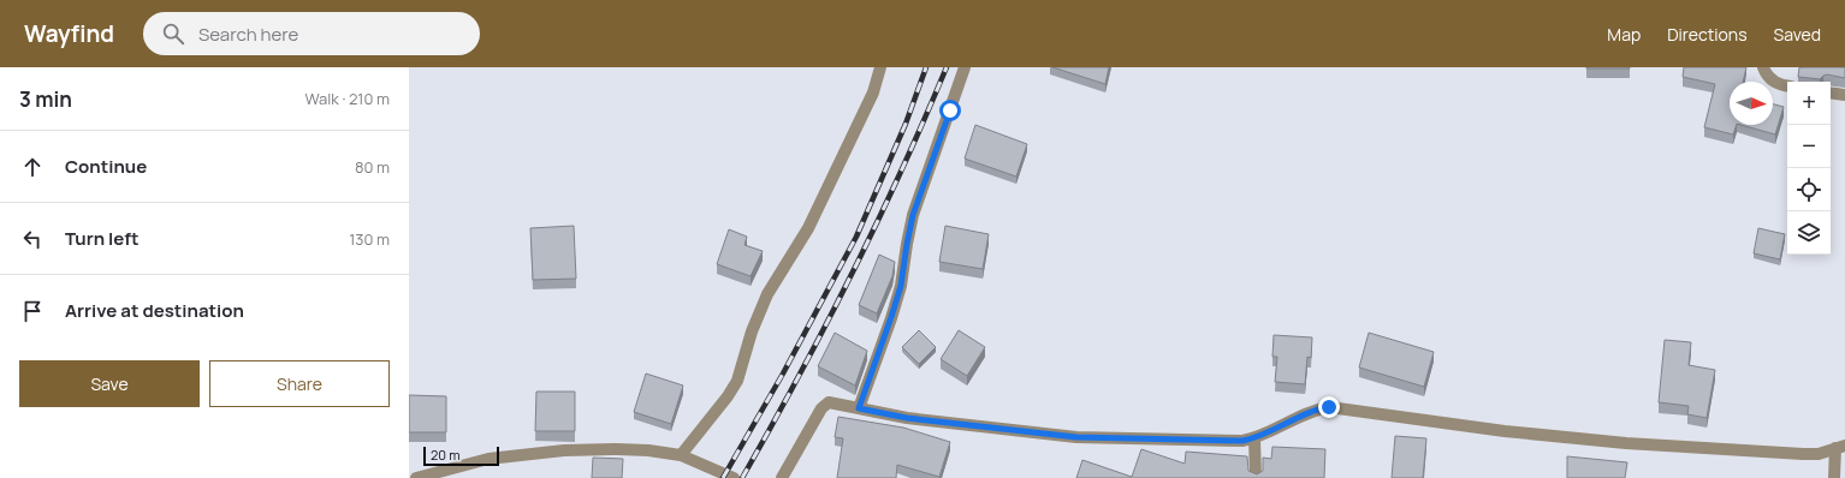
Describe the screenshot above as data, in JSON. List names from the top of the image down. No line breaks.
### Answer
{"scale_bar":"20 m","north":"right","page":{"header":"Wayfind","search":"Search here","nav":["Map","Directions","Saved"],"heading":["3 min","Walk · 210 m"],"map_buttons":["+","−"],"list":[["Continue","80 m"],["Turn left","130 m"],"Arrive at destination"],"buttons":["Save","Share"],"scale":"20 m"}}
